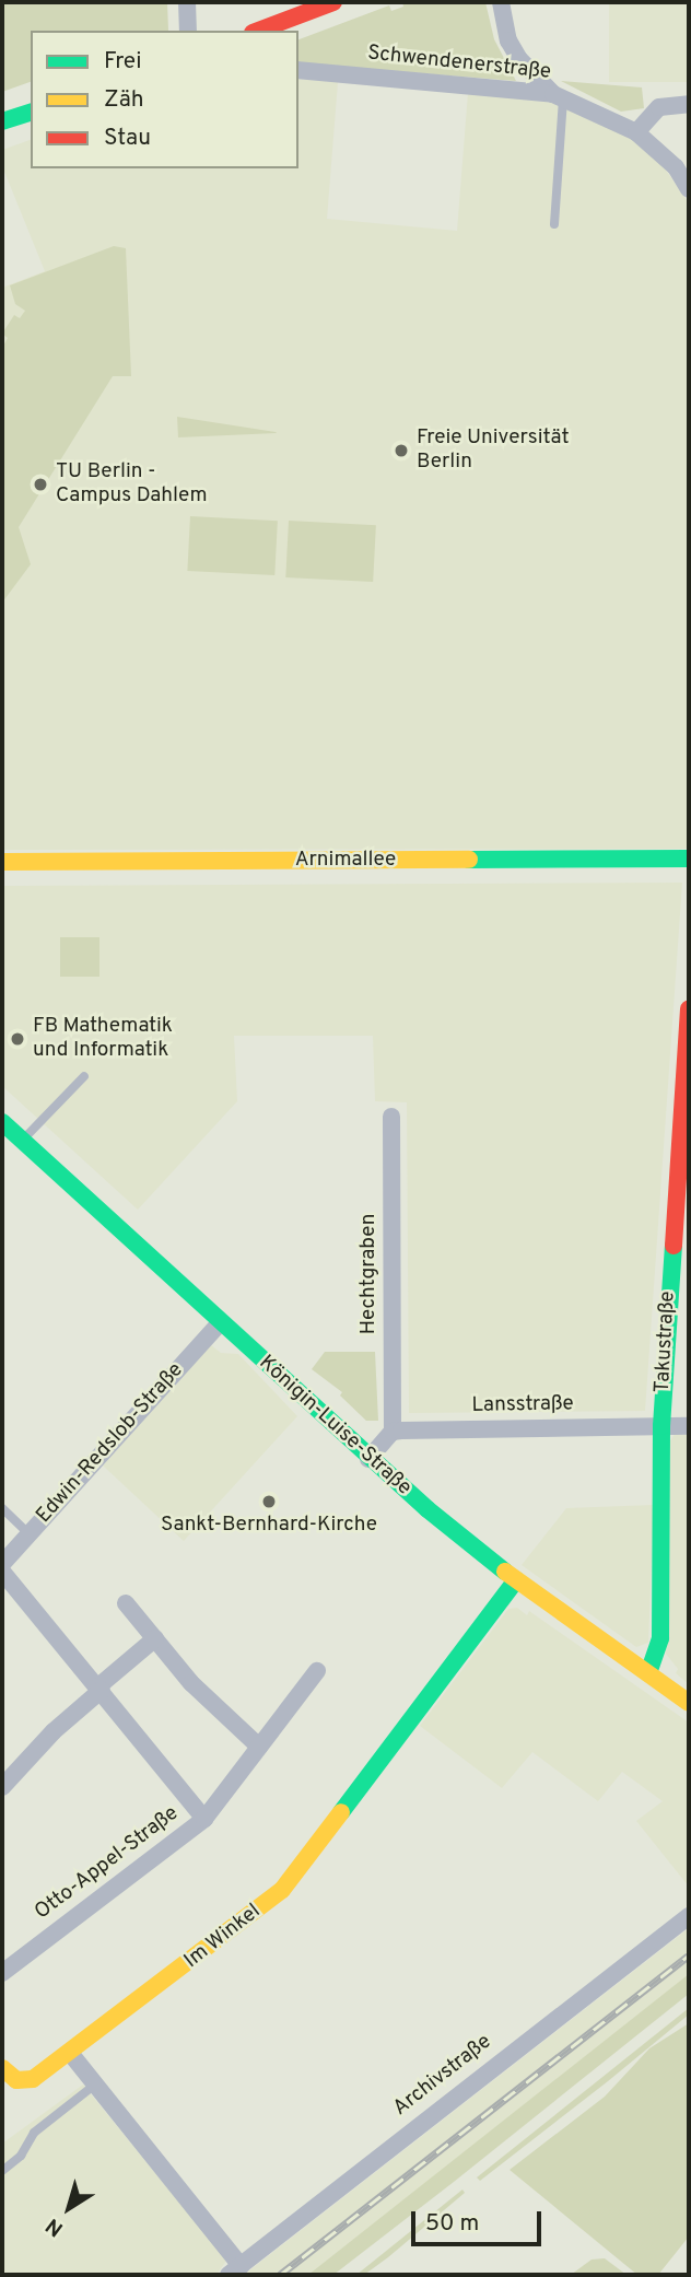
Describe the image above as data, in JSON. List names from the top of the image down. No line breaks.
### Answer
{"streets":{"street":["Schwendenerstraße","Arnimallee","Hechtgraben","Takustraße","Lansstraße","Königin-Luise-Straße","Edwin-Redslob-Straße","Otto-Appel-Straße","Im Winkel","Archivstraße"]},"crossings":[["Hechtgraben","Lansstraße"],["Takustraße","Lansstraße"],["Takustraße","Königin-Luise-Straße"],["Königin-Luise-Straße","Edwin-Redslob-Straße"],["Königin-Luise-Straße","Im Winkel"]],"places":["Freie Universität Berlin","TU Berlin - Campus Dahlem","FB Mathematik und Informatik","Sankt-Bernhard-Kirche"],"legend":["Frei","Zäh","Stau"],"scale_bar":"50 m","north":"bottom left"}
